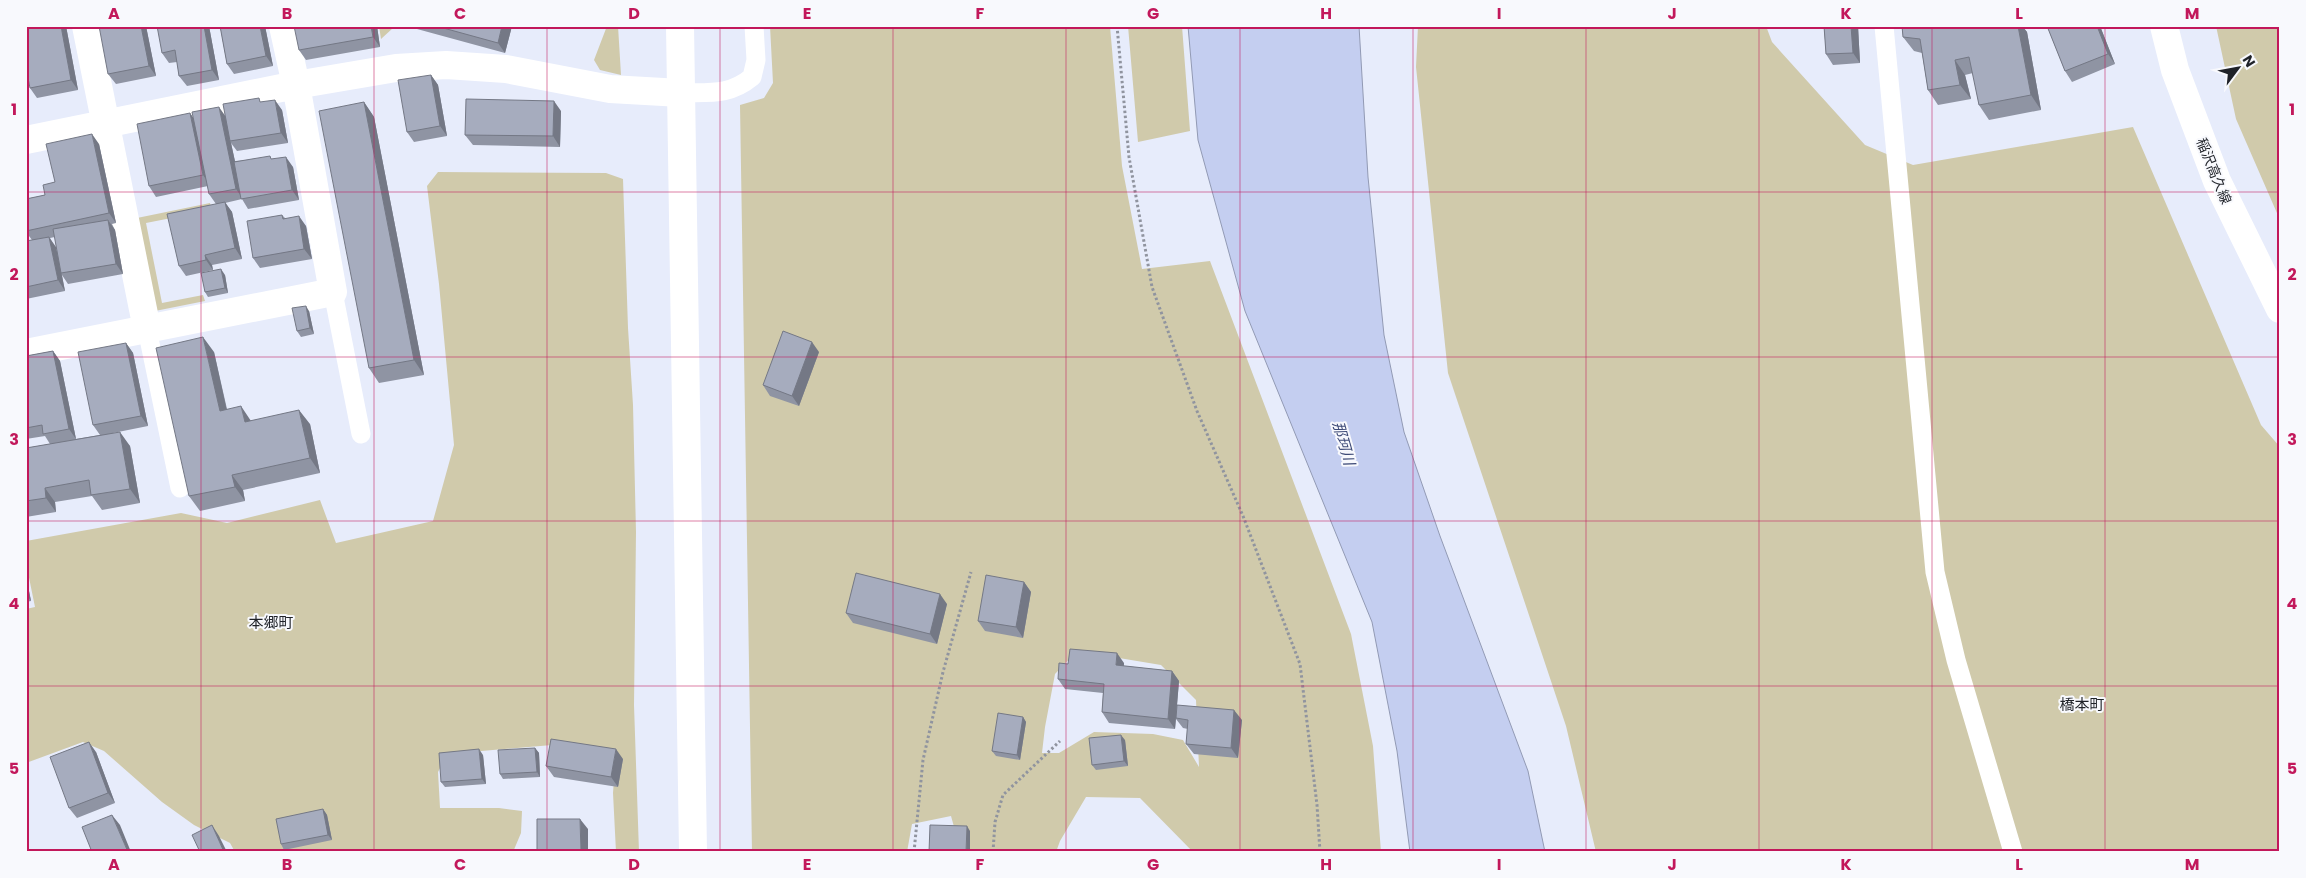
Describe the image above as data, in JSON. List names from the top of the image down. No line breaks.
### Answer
{"streets":{"street":["稲沢高久線"]},"districts":["本郷町","橋本町"],"water":["那珂川"],"north":"top right","grid":{"columns":["A","B","C","D","E","F","G","H","I","J","K","L","M"],"rows":["1","2","3","4","5"]}}
